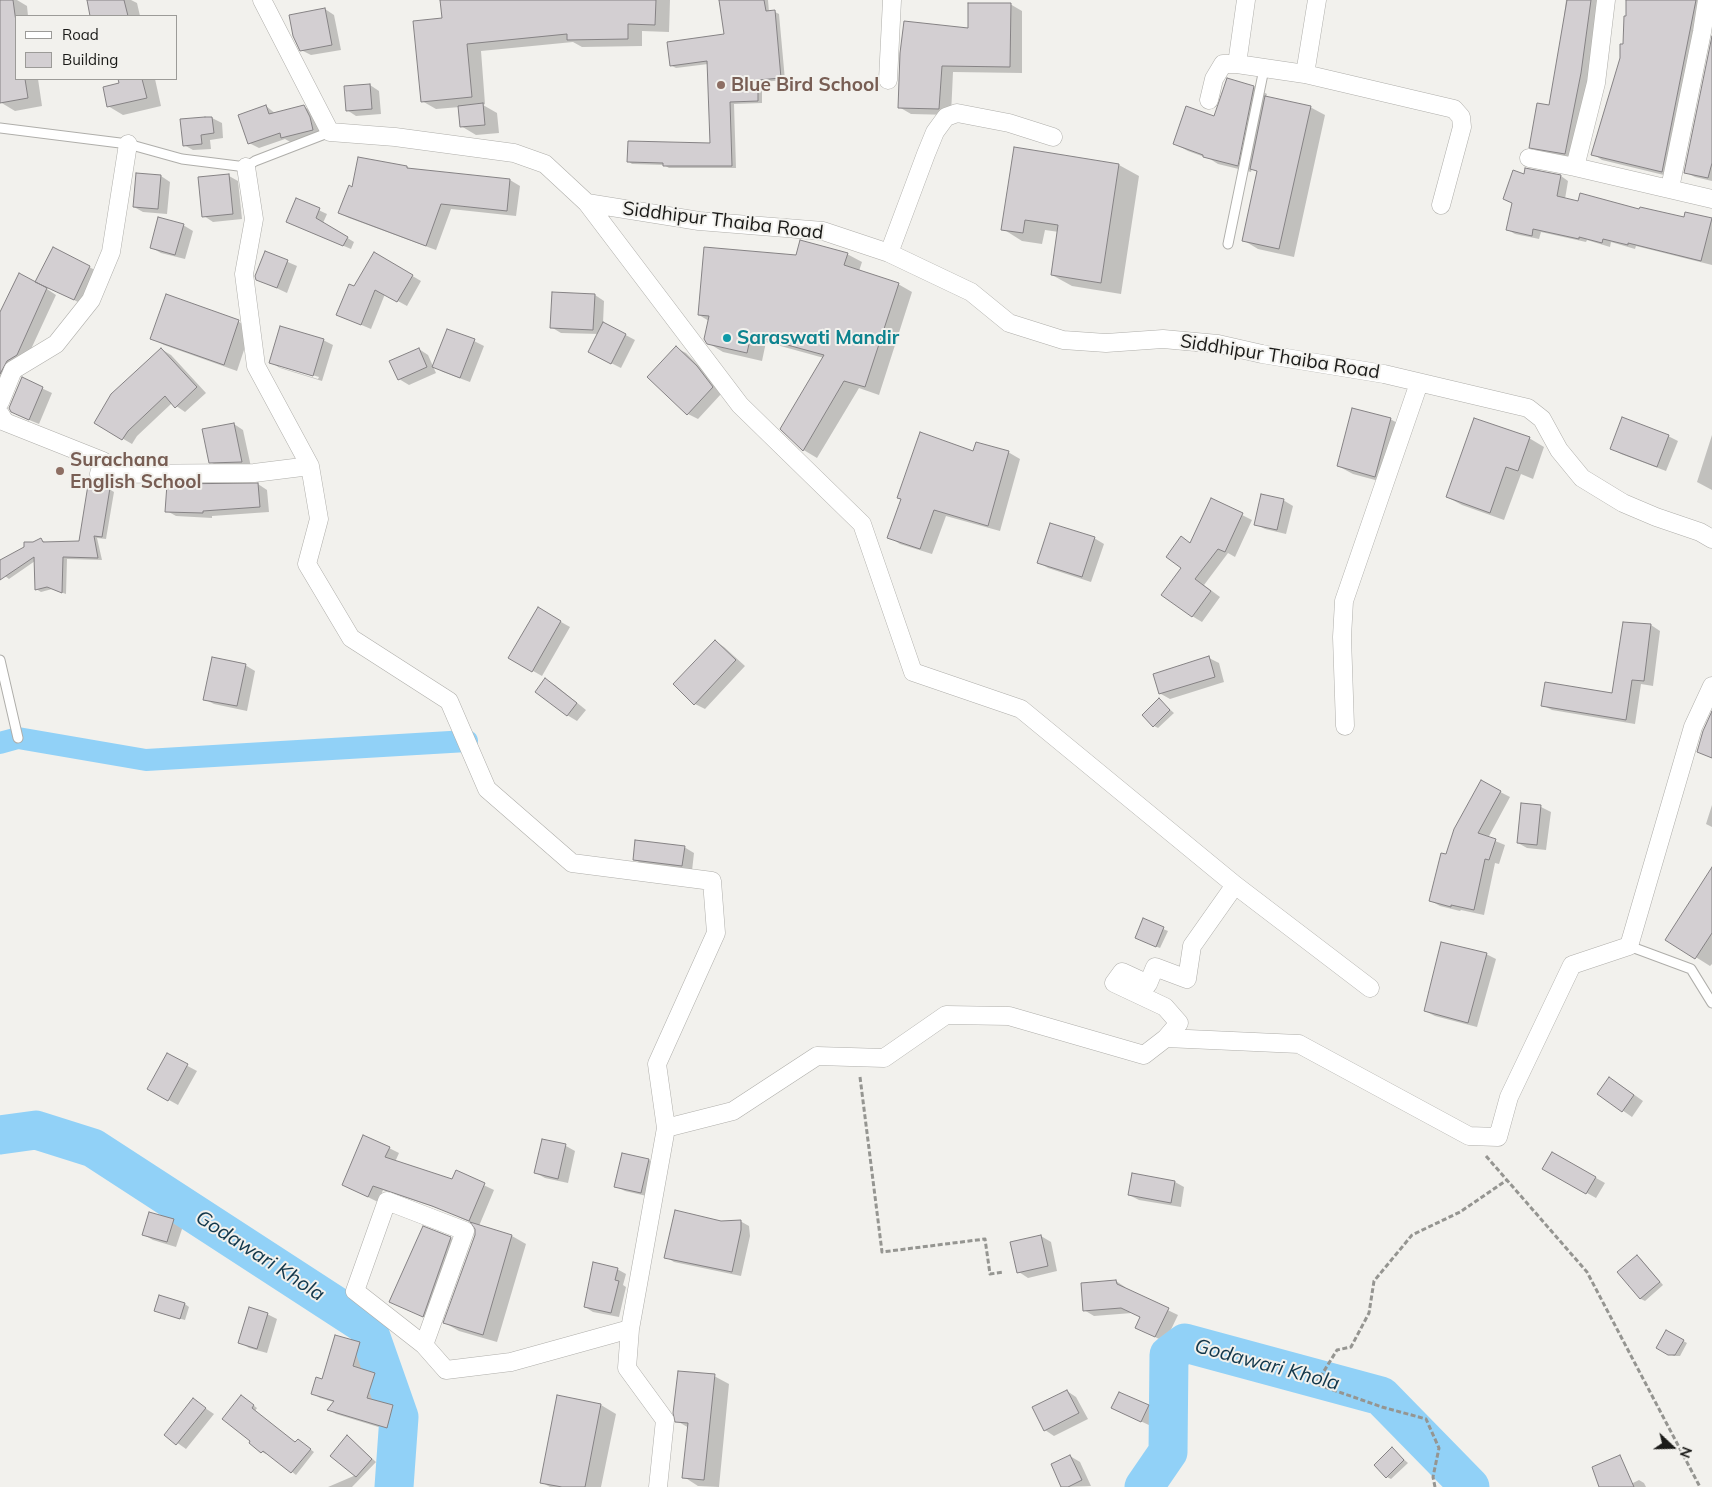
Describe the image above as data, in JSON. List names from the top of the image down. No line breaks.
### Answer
{"streets":{"street":["Siddhipur Thaiba Road"]},"water":["Godawari Khola"],"places":["Blue Bird School","Saraswati Mandir","Surachana English School"],"legend":["Road","Building"],"north":"right"}
